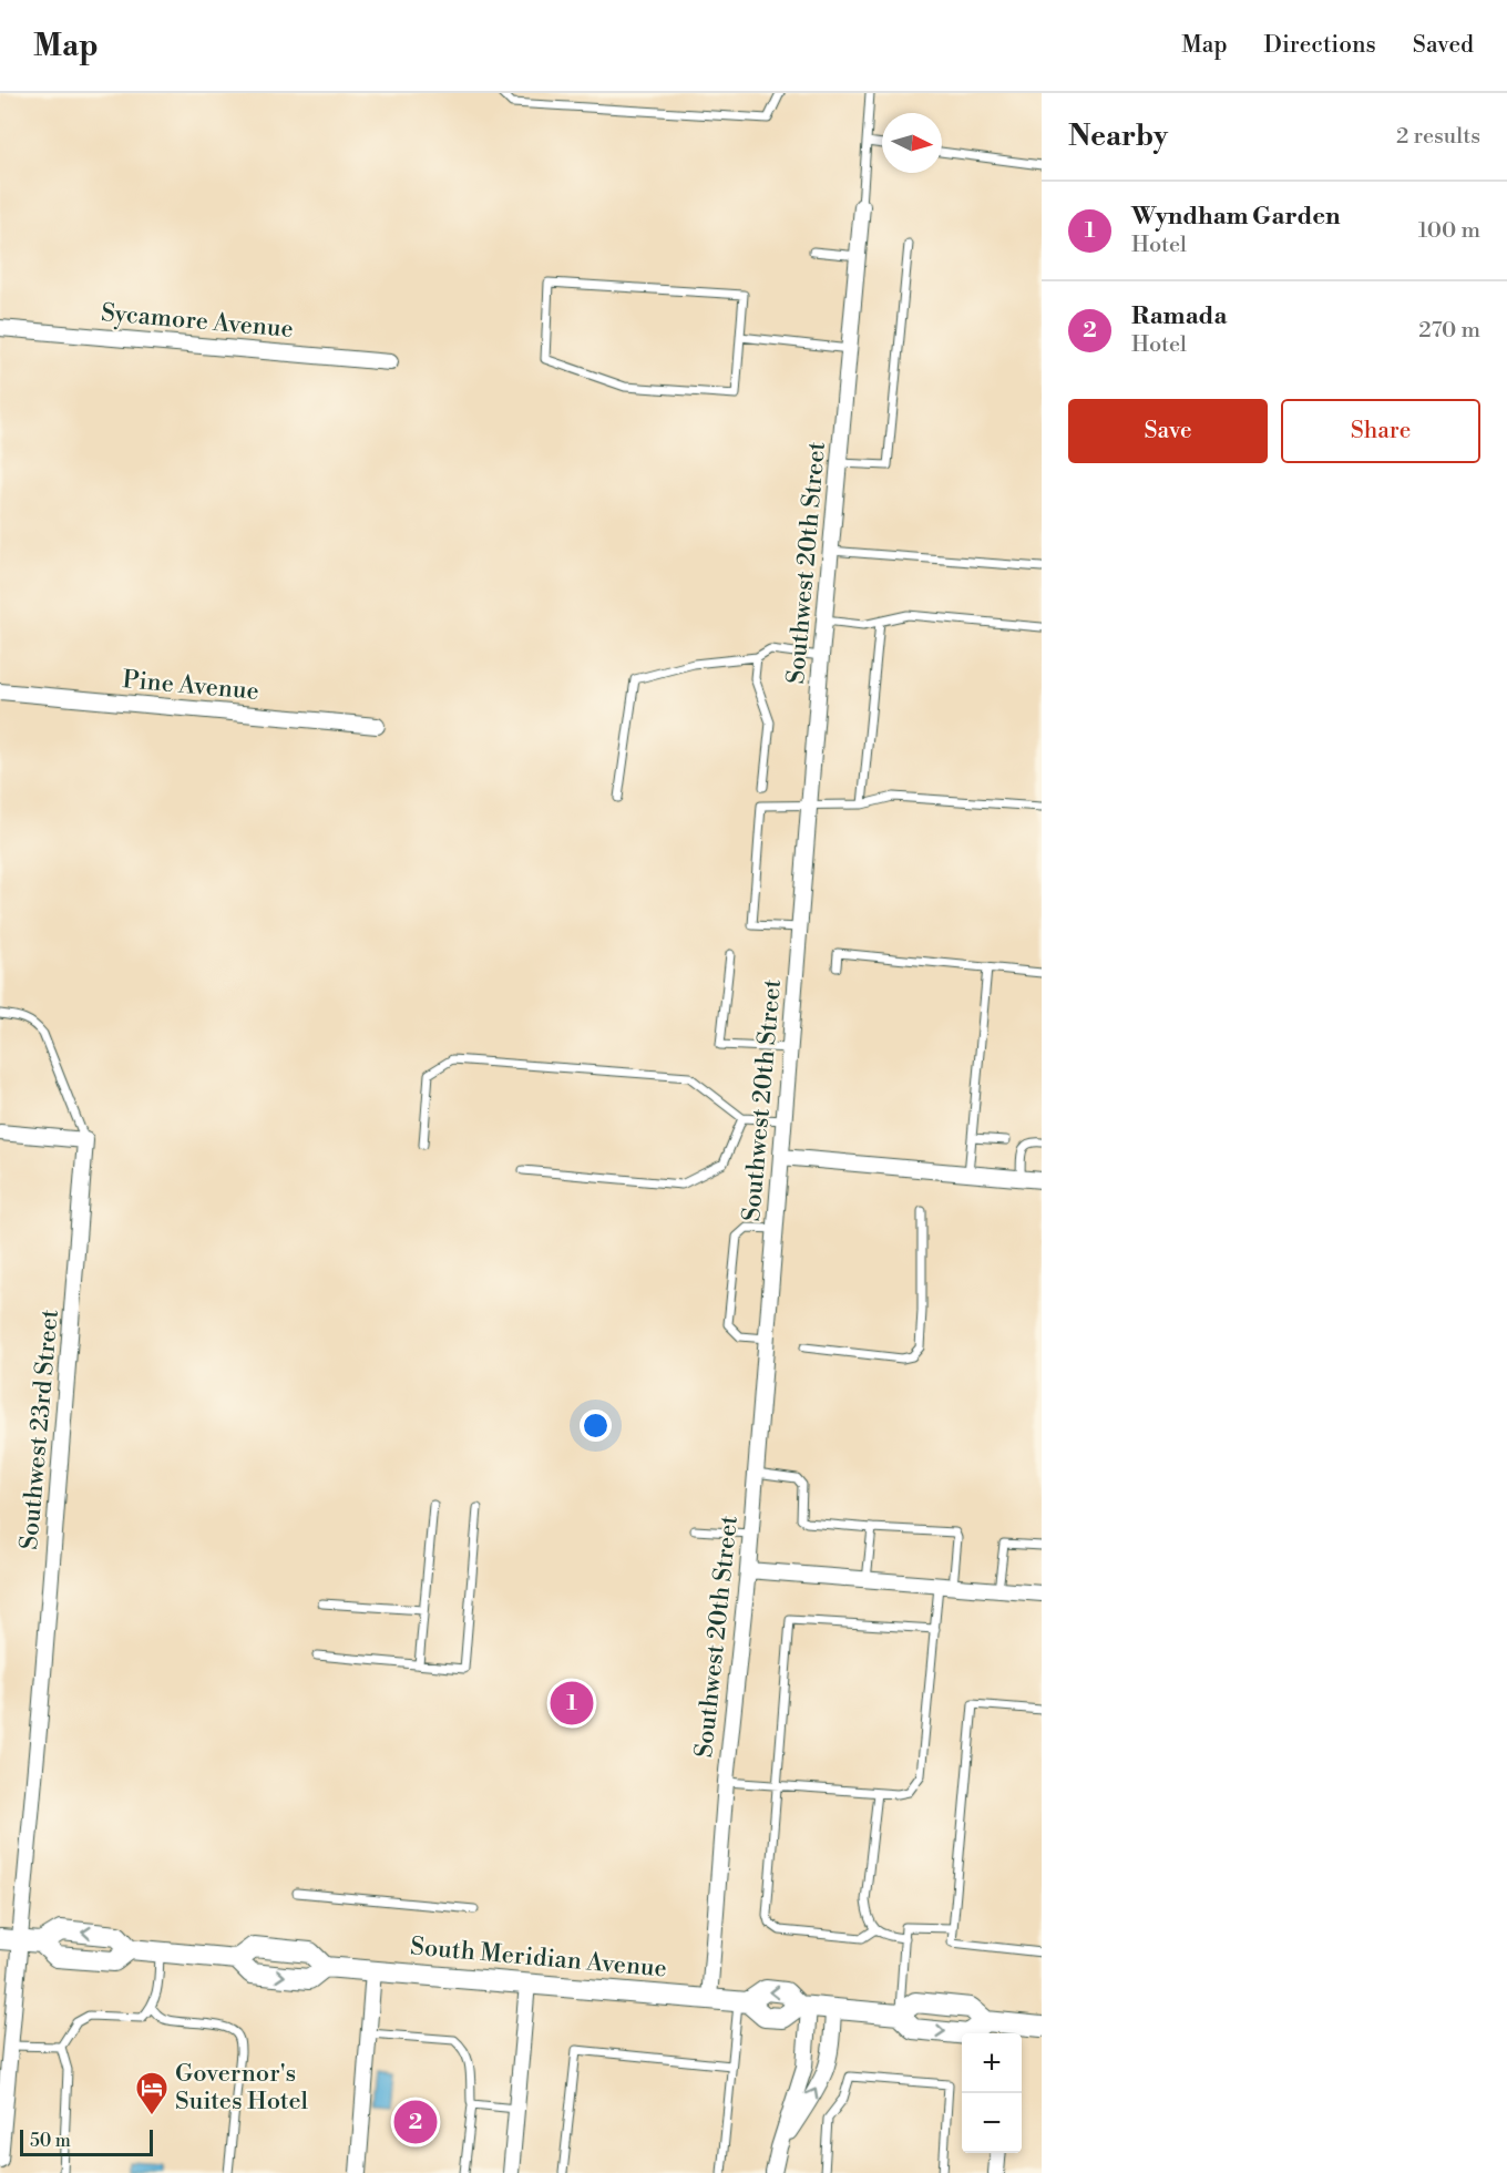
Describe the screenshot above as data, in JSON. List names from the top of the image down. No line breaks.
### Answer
{"streets":{"main road":["South Meridian Avenue"],"street":["Sycamore Avenue","Southwest 20th Street","Pine Avenue","Southwest 23rd Street"]},"crossings":[["Southwest 20th Street","South Meridian Avenue"],["Southwest 23rd Street","South Meridian Avenue"]],"places":{"hotel":["Governor's Suites Hotel"]},"scale_bar":"50 m","north":"right","page":{"header":"Map","nav":["Map","Directions","Saved"],"heading":["Nearby","2 results"],"list":[{"mark":"1","name":"Wyndham Garden","note":"Hotel","value":"100 m"},{"mark":"2","name":"Ramada","note":"Hotel","value":"270 m"}],"buttons":["Save","Share"],"pins":["1","2"],"map_buttons":["+","−"],"scale":"50 m"}}
